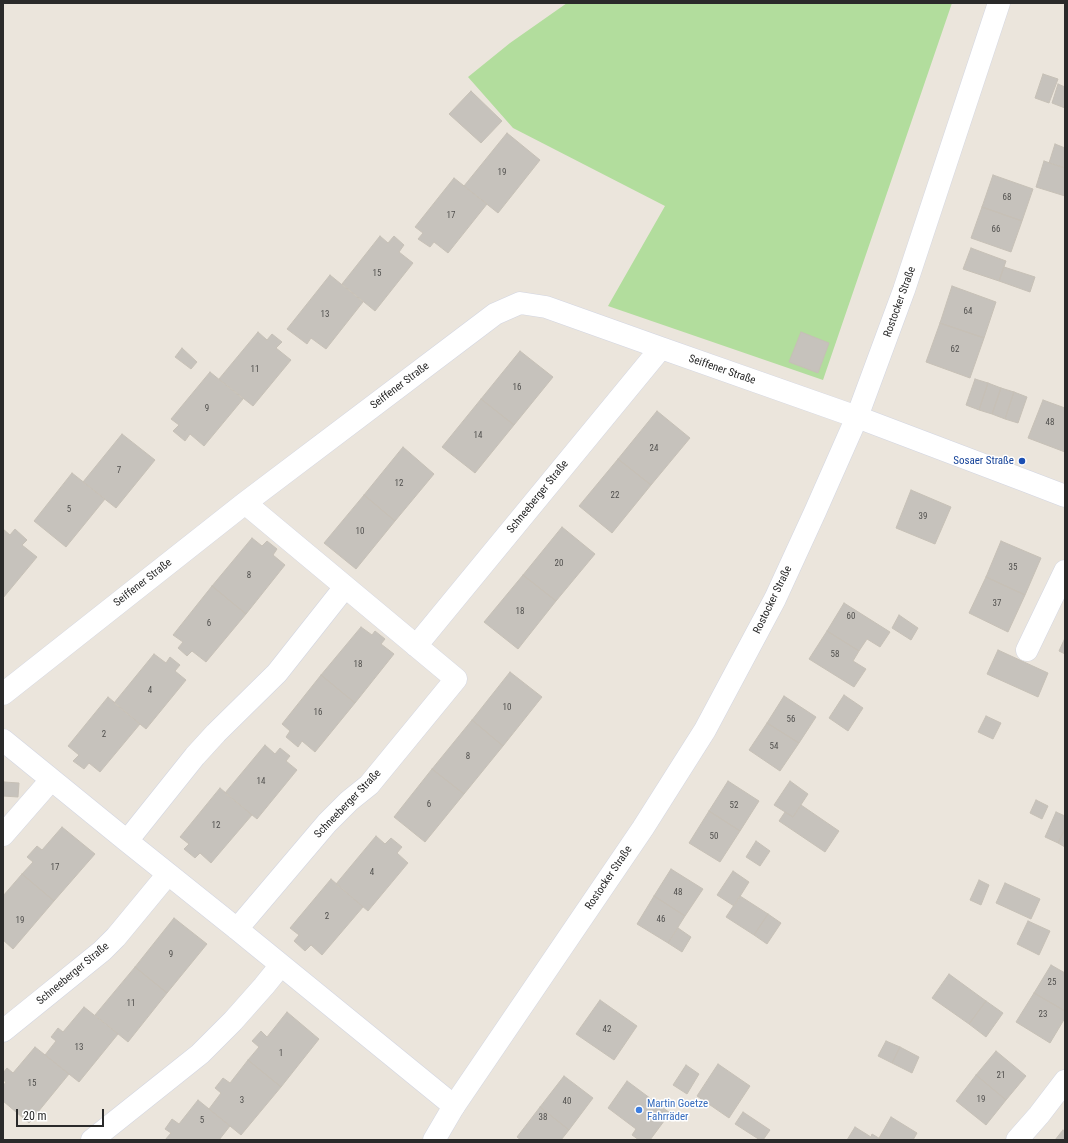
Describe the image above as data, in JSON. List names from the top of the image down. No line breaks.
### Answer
{"streets":{"street":["Rostocker Straße","Seiffener Straße","Schneeberger Straße"]},"crossings":[["Rostocker Straße","Seiffener Straße"],["Seiffener Straße","Schneeberger Straße"]],"places":["Sosaer Straße","Martin Goetze Fahrräder"],"house_numbers":["19","68","17","66","15","64","13","62","11","16","9","48","14","24","7","12","22","5","39","10","20","35","8","37","18","60","6","58","18","4","10","16","56","2","54","8","14","6","52","12","50","17","4","48","2","46","19","9","25","11","23","42","13","1","21","15","19","3","40","38","5"],"scale_bar":"20 m"}
